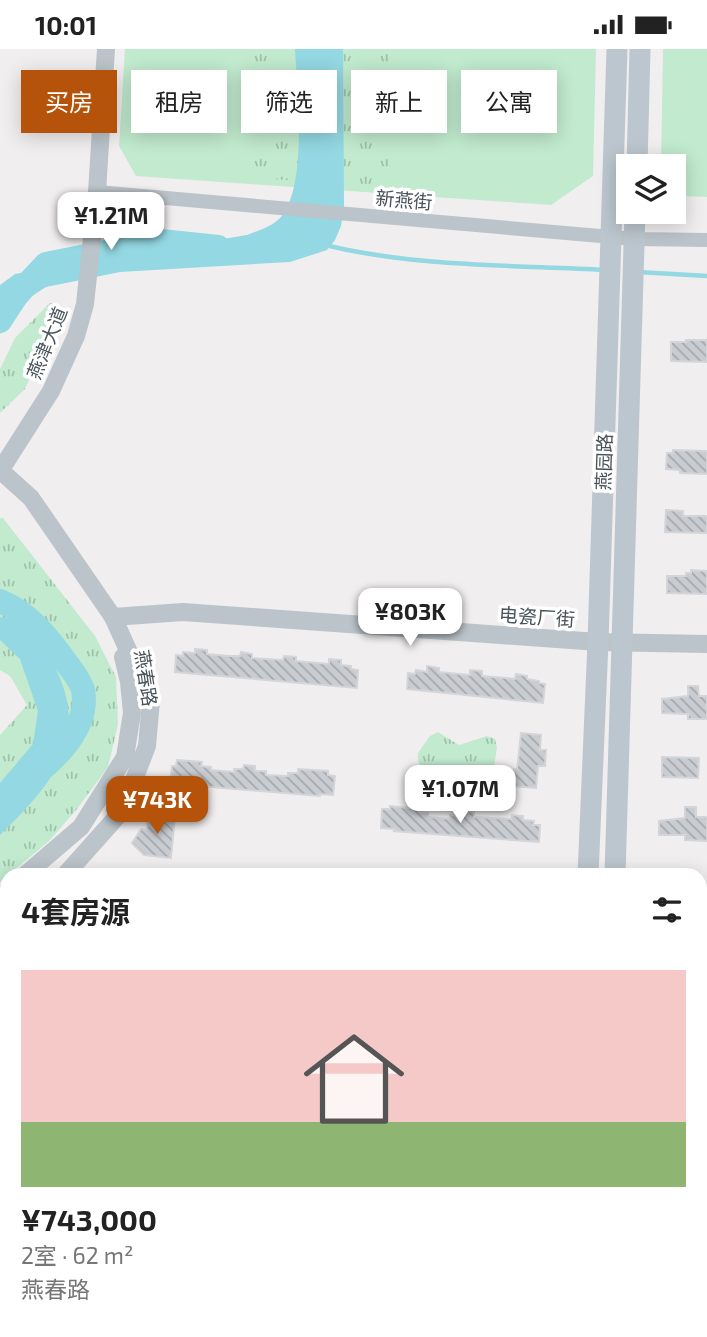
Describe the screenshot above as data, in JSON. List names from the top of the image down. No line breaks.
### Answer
{"streets":{"main road":["燕园路"],"street":["新燕街","燕津大道","电瓷厂街","燕春路"]},"crossings":[["新燕街","燕津大道"],["新燕街","燕园路"],["燕津大道","燕春路"],["燕园路","电瓷厂街"],["电瓷厂街","燕春路"]],"page":{"status":"10:01","chip":["买房","租房","筛选","新上","公寓"],"price":["¥1.21M","¥803K","¥1.07M","¥743K"],"heading":"4套房源","list":[{"name":"¥743,000","note":"2室 · 62 m² · 燕春路"}]}}
